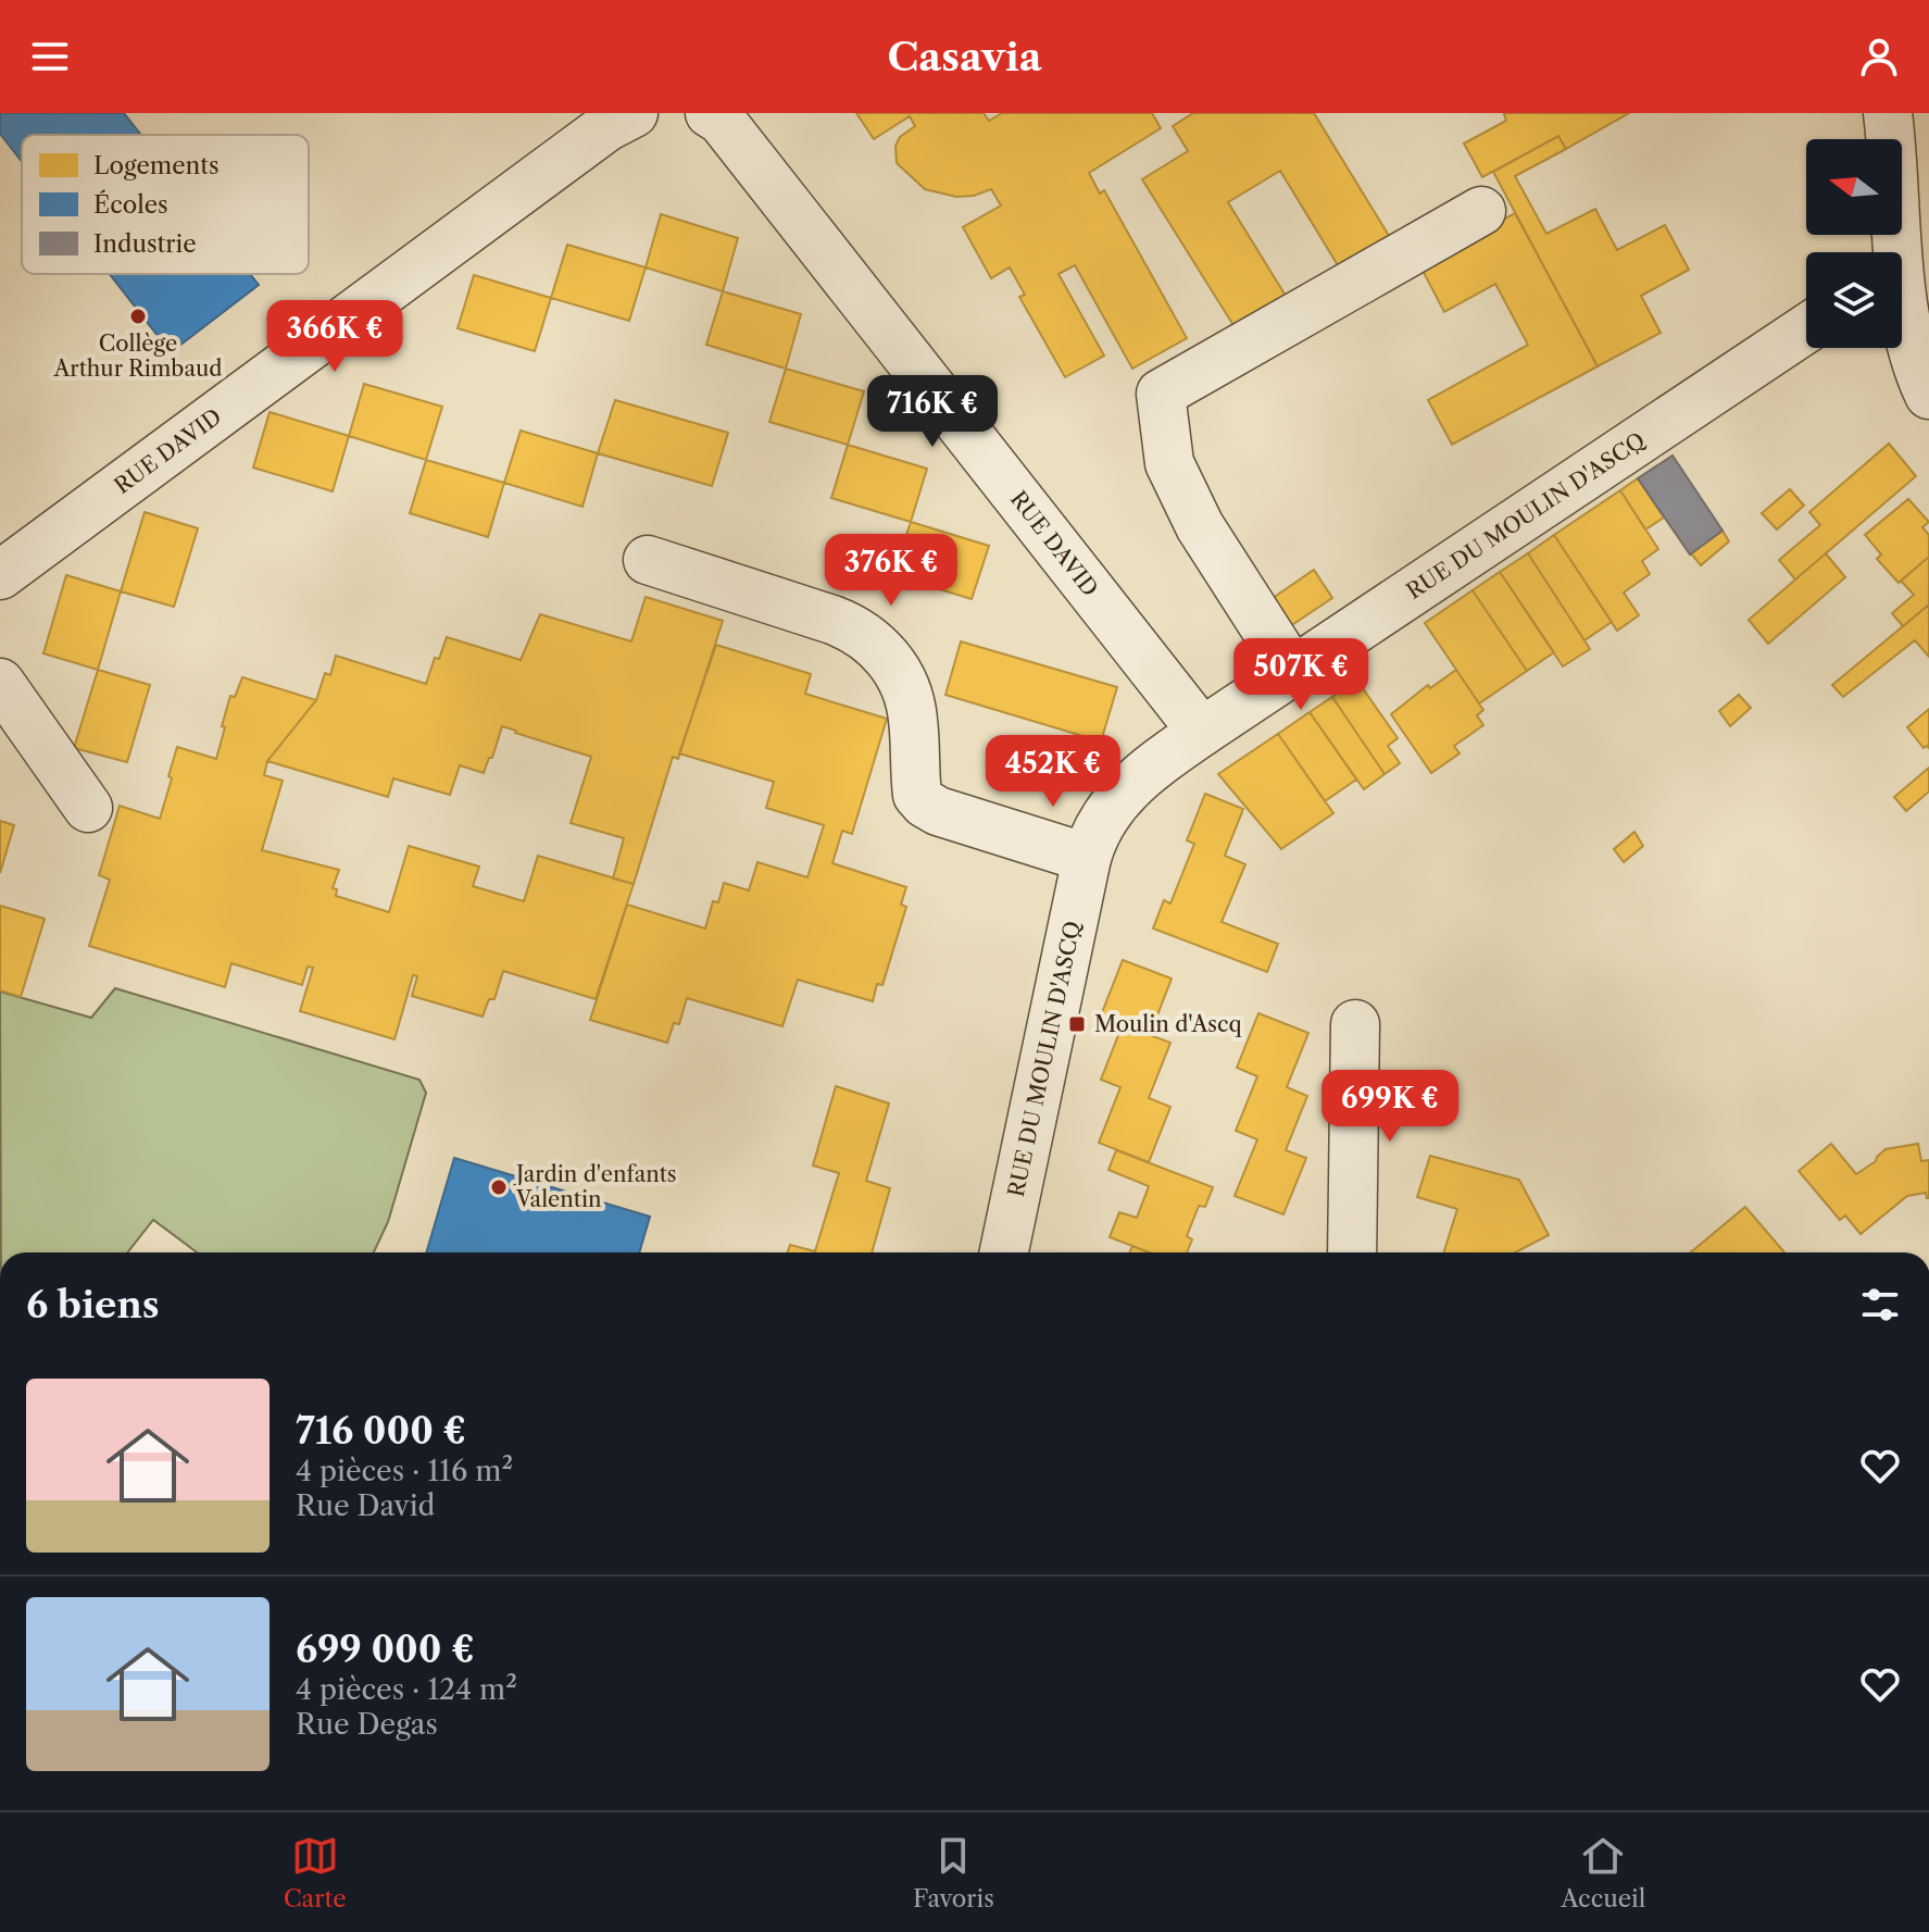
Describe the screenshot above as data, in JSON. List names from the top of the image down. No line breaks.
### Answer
{"streets":{"street":["RUE DAVID","RUE DU MOULIN D'ASCQ"]},"crossings":[["RUE DAVID","RUE DU MOULIN D'ASCQ"]],"places":{"other":["Collège Arthur Rimbaud","Jardin d'enfants Valentin"],"transit":["Moulin d'Ascq"]},"legend":["Logements","Écoles","Industrie"],"north":"left","page":{"header":"Casavia","price":["366K €","716K €","376K €","507K €","452K €","699K €"],"heading":"6 biens","list":[{"name":"716 000 €","note":"4 pièces · 116 m² · Rue David"},{"name":"699 000 €","note":"4 pièces · 124 m² · Rue Degas"}],"tabs":["Carte","Favoris","Accueil"]}}
